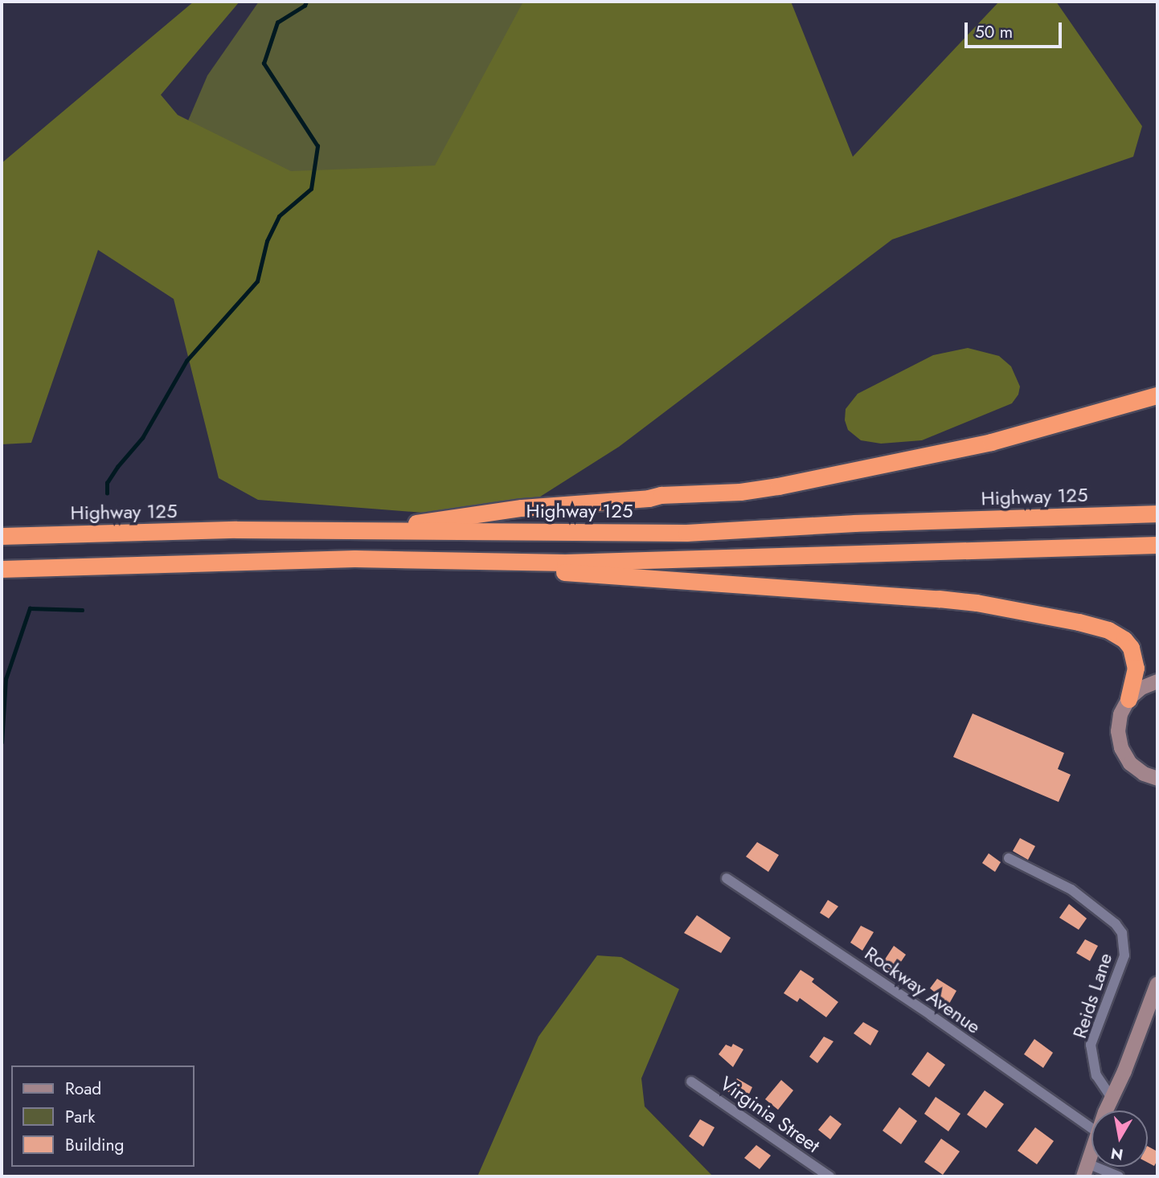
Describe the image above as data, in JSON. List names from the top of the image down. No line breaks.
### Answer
{"streets":{"highway":["Highway 125"],"street":["Rockway Avenue","Reids Lane","Virginia Street"]},"legend":["Road","Park","Building"],"scale_bar":"50 m","north":"bottom"}
